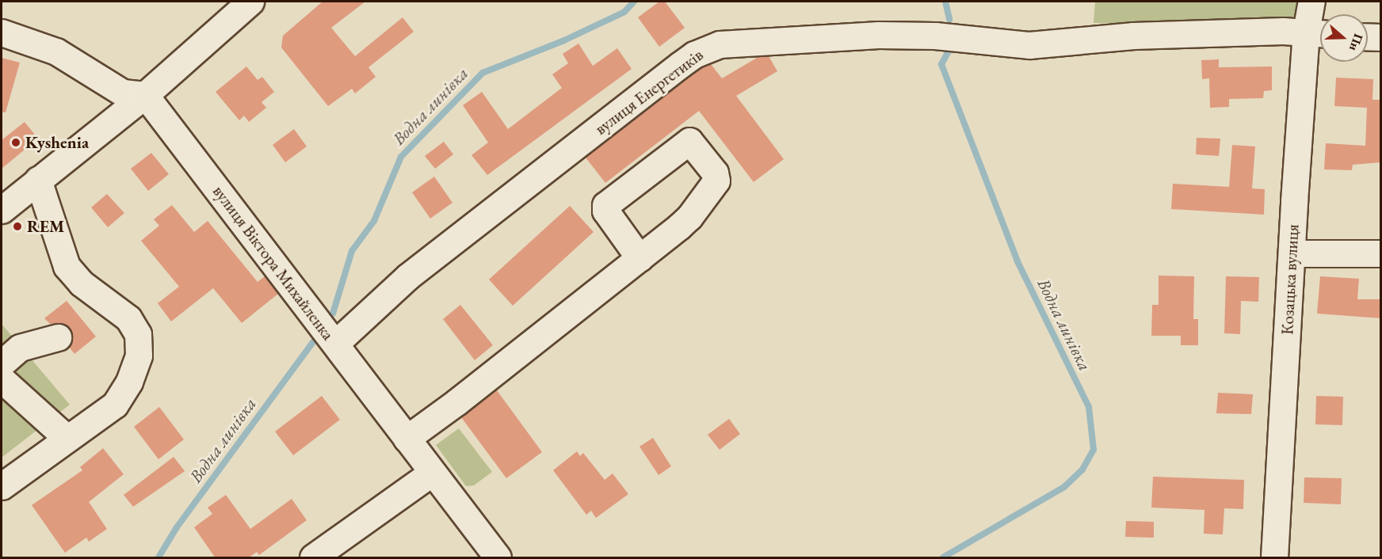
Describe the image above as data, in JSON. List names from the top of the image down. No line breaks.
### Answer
{"streets":{"street":["вулиця Енергетиків","вулиця Віктора Михайленка","Козацька вулиця"]},"crossings":[["вулиця Енергетиків","вулиця Віктора Михайленка"],["вулиця Енергетиків","Козацька вулиця"]],"water":["Водна линівка"],"places":["Kyshenia","REM"],"north":"right"}
